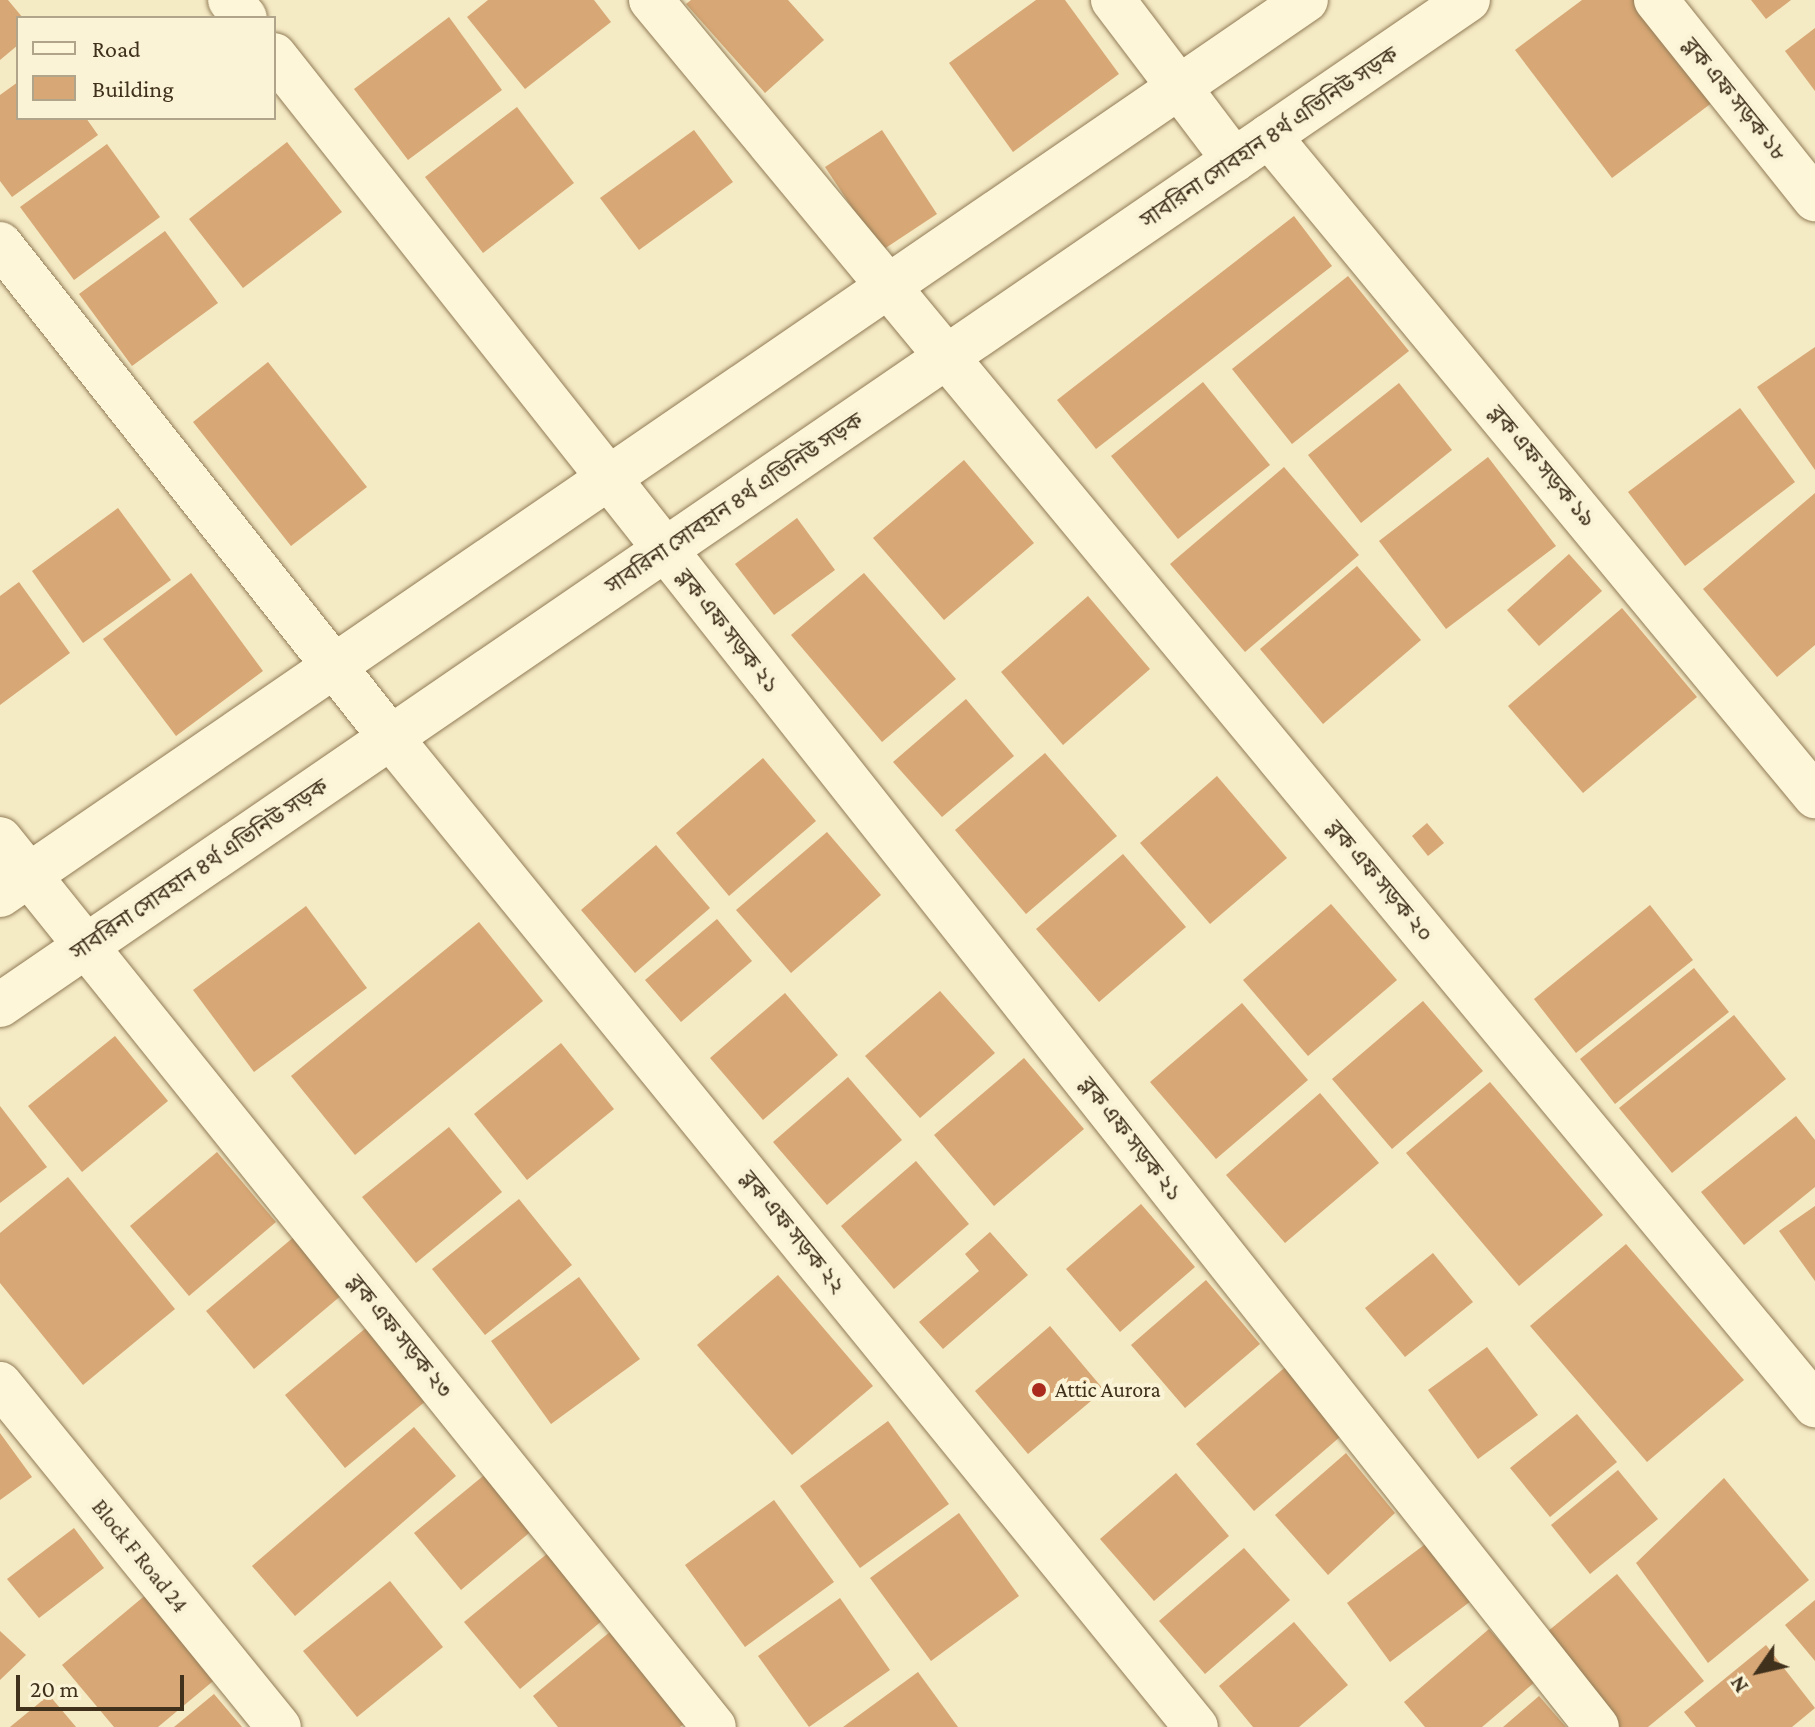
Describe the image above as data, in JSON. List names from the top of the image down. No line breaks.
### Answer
{"streets":{"street":["ব্লক এফ সড়ক ১৮","সাবরিনা সোবহান ৪র্থ এভিনিউ সড়ক","ব্লক এফ সড়ক ১৯","ব্লক এফ সড়ক ২১","ব্লক এফ সড়ক ২০","ব্লক এফ সড়ক ২২","ব্লক এফ সড়ক ২৩","Block F Road 24"]},"crossings":[["সাবরিনা সোবহান ৪র্থ এভিনিউ সড়ক","ব্লক এফ সড়ক ১৯"],["সাবরিনা সোবহান ৪র্থ এভিনিউ সড়ক","ব্লক এফ সড়ক ২১"],["সাবরিনা সোবহান ৪র্থ এভিনিউ সড়ক","ব্লক এফ সড়ক ২০"],["সাবরিনা সোবহান ৪র্থ এভিনিউ সড়ক","ব্লক এফ সড়ক ২২"],["সাবরিনা সোবহান ৪র্থ এভিনিউ সড়ক","ব্লক এফ সড়ক ২৩"]],"places":["Attic Aurora"],"legend":["Road","Building"],"scale_bar":"20 m","north":"bottom left"}
